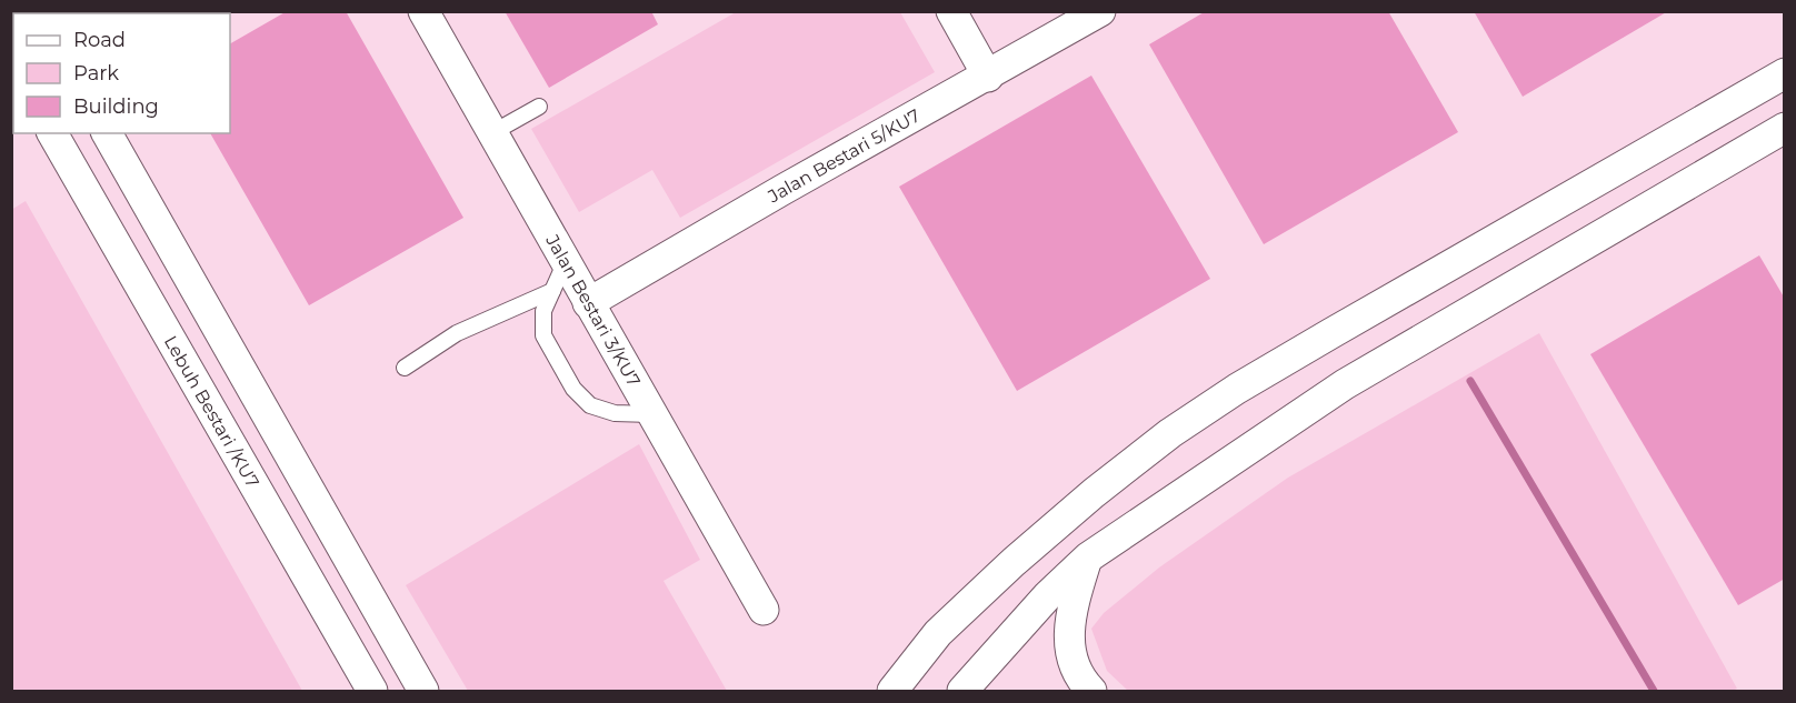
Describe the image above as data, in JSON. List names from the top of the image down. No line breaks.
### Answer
{"streets":{"street":["Jalan Bestari 5/KU7","Jalan Bestari 3/KU7","Lebuh Bestari /KU7"]},"crossings":[["Jalan Bestari 5/KU7","Jalan Bestari 3/KU7"]],"legend":["Road","Park","Building"]}
